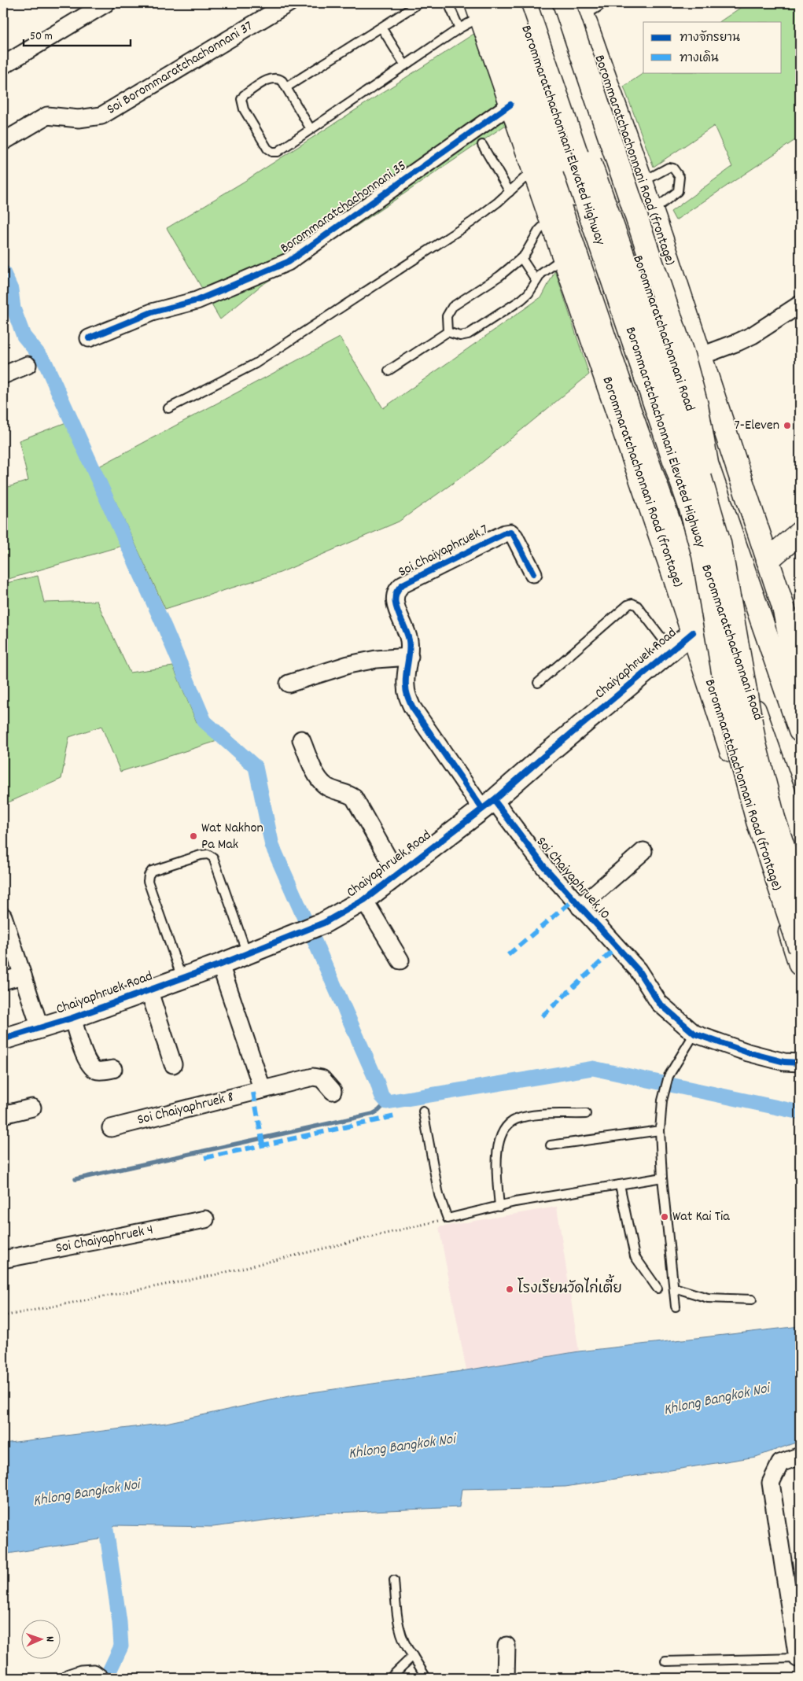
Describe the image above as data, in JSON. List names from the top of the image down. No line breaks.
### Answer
{"streets":{"main road":["Borommaratchachonnani Elevated Highway","Borommaratchachonnani Road (frontage)","Borommaratchachonnani Road"],"street":["Soi Borommaratchachonnani 37","Borommaratchachonnani 35","Soi Chaiyaphruek 7","Chaiyaphruek Road","Soi Chaiyaphruek 10","Soi Chaiyaphruek 8","Soi Chaiyaphruek 4"]},"crossings":[["Borommaratchachonnani Road (frontage)","Borommaratchachonnani 35"],["Borommaratchachonnani Road (frontage)","Chaiyaphruek Road"],["Soi Chaiyaphruek 7","Chaiyaphruek Road"],["Soi Chaiyaphruek 7","Soi Chaiyaphruek 10"],["Chaiyaphruek Road","Soi Chaiyaphruek 10"]],"water":["Khlong Bangkok Noi"],"places":["7-Eleven","Wat Nakhon Pa Mak","Wat Kai Tia","โรงเรียนวัดไก่เตี้ย"],"legend":["ทางจักรยาน","ทางเดิน"],"scale_bar":"50 m","north":"right"}
